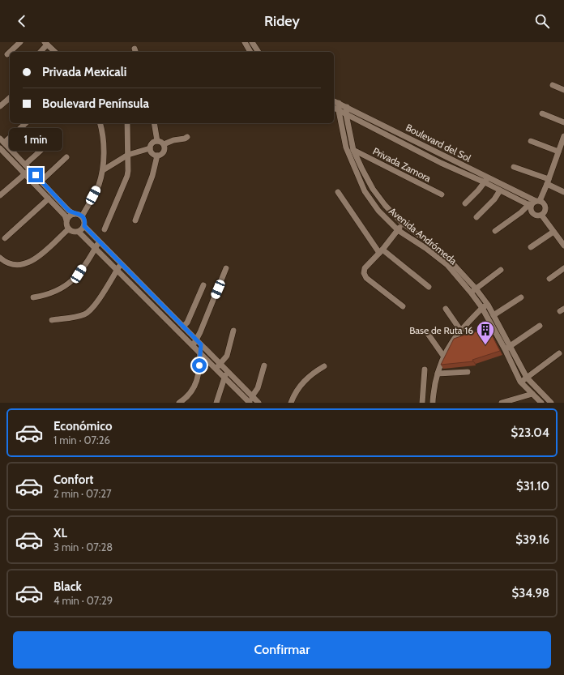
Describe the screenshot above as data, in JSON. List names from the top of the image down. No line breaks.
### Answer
{"streets":{"street":["Boulevard del Sol","Privada Zamora","Avenida Andrómeda"]},"crossings":[["Boulevard del Sol","Avenida Andrómeda"],["Privada Zamora","Avenida Andrómeda"]],"places":{"building":["Base de Ruta 16"]},"page":{"header":"Ridey","banner":["Privada Mexicali","Boulevard Península"],"bubble":"1 min","list":[{"name":"Económico","note":"1 min · 07:26","value":"$23.04"},{"name":"Confort","note":"2 min · 07:27","value":"$31.10"},{"name":"XL","note":"3 min · 07:28","value":"$39.16"},{"name":"Black","note":"4 min · 07:29","value":"$34.98"}],"buttons":"Confirmar"}}
